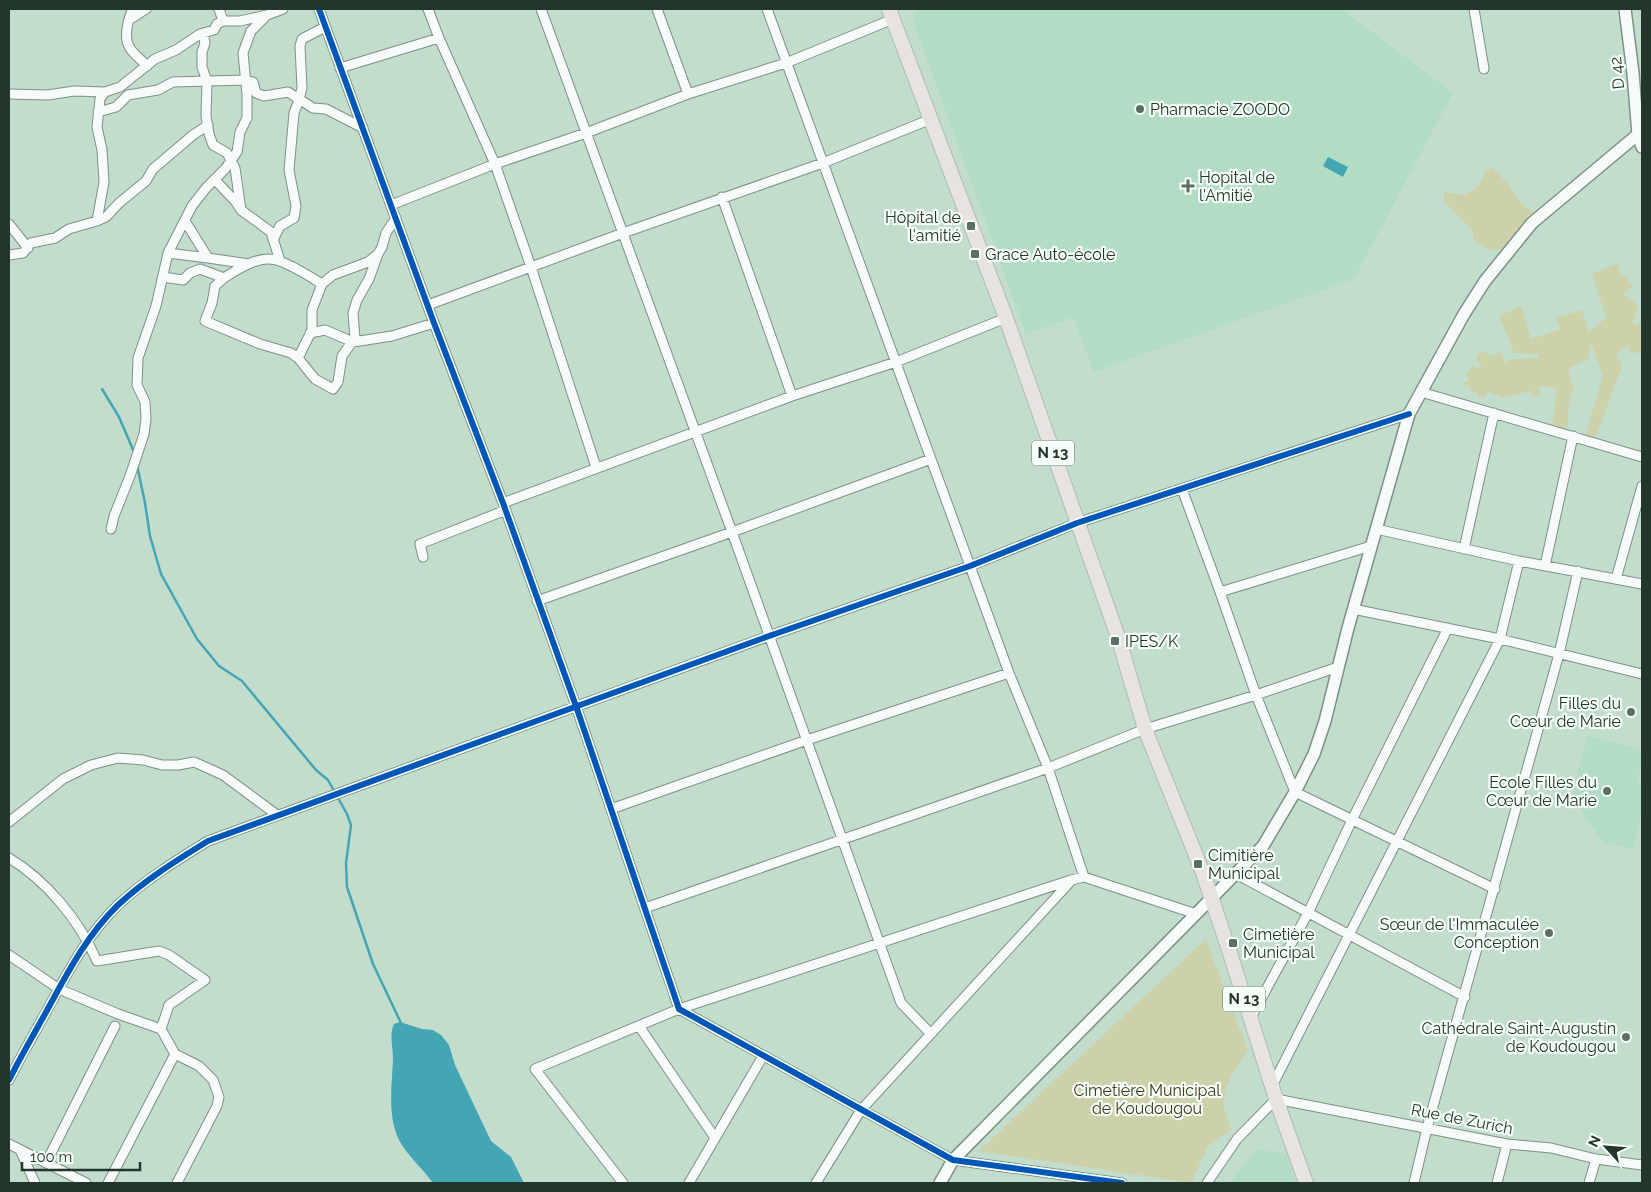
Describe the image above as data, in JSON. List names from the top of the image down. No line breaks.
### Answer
{"streets":{"main road":["N 13"],"street":["D 42","Rue de Zurich"]},"crossings":[["N 13","Rue de Zurich"]],"parks":["Cimetière Municipal de Koudougou"],"places":{"other":["Pharmacie ZOODO","Filles du Cœur de Marie","Ecole Filles du Cœur de Marie","Sœur de l'Immaculée Conception","Cathédrale Saint-Augustin de Koudougou"],"health":["Hopital de l'Amitié"],"transit":["Hôpital de l'amitié","Grace Auto-école","IPES/K","Cimitière Municipal","Cimetière Municipal"]},"scale_bar":"100 m","north":"top left"}
